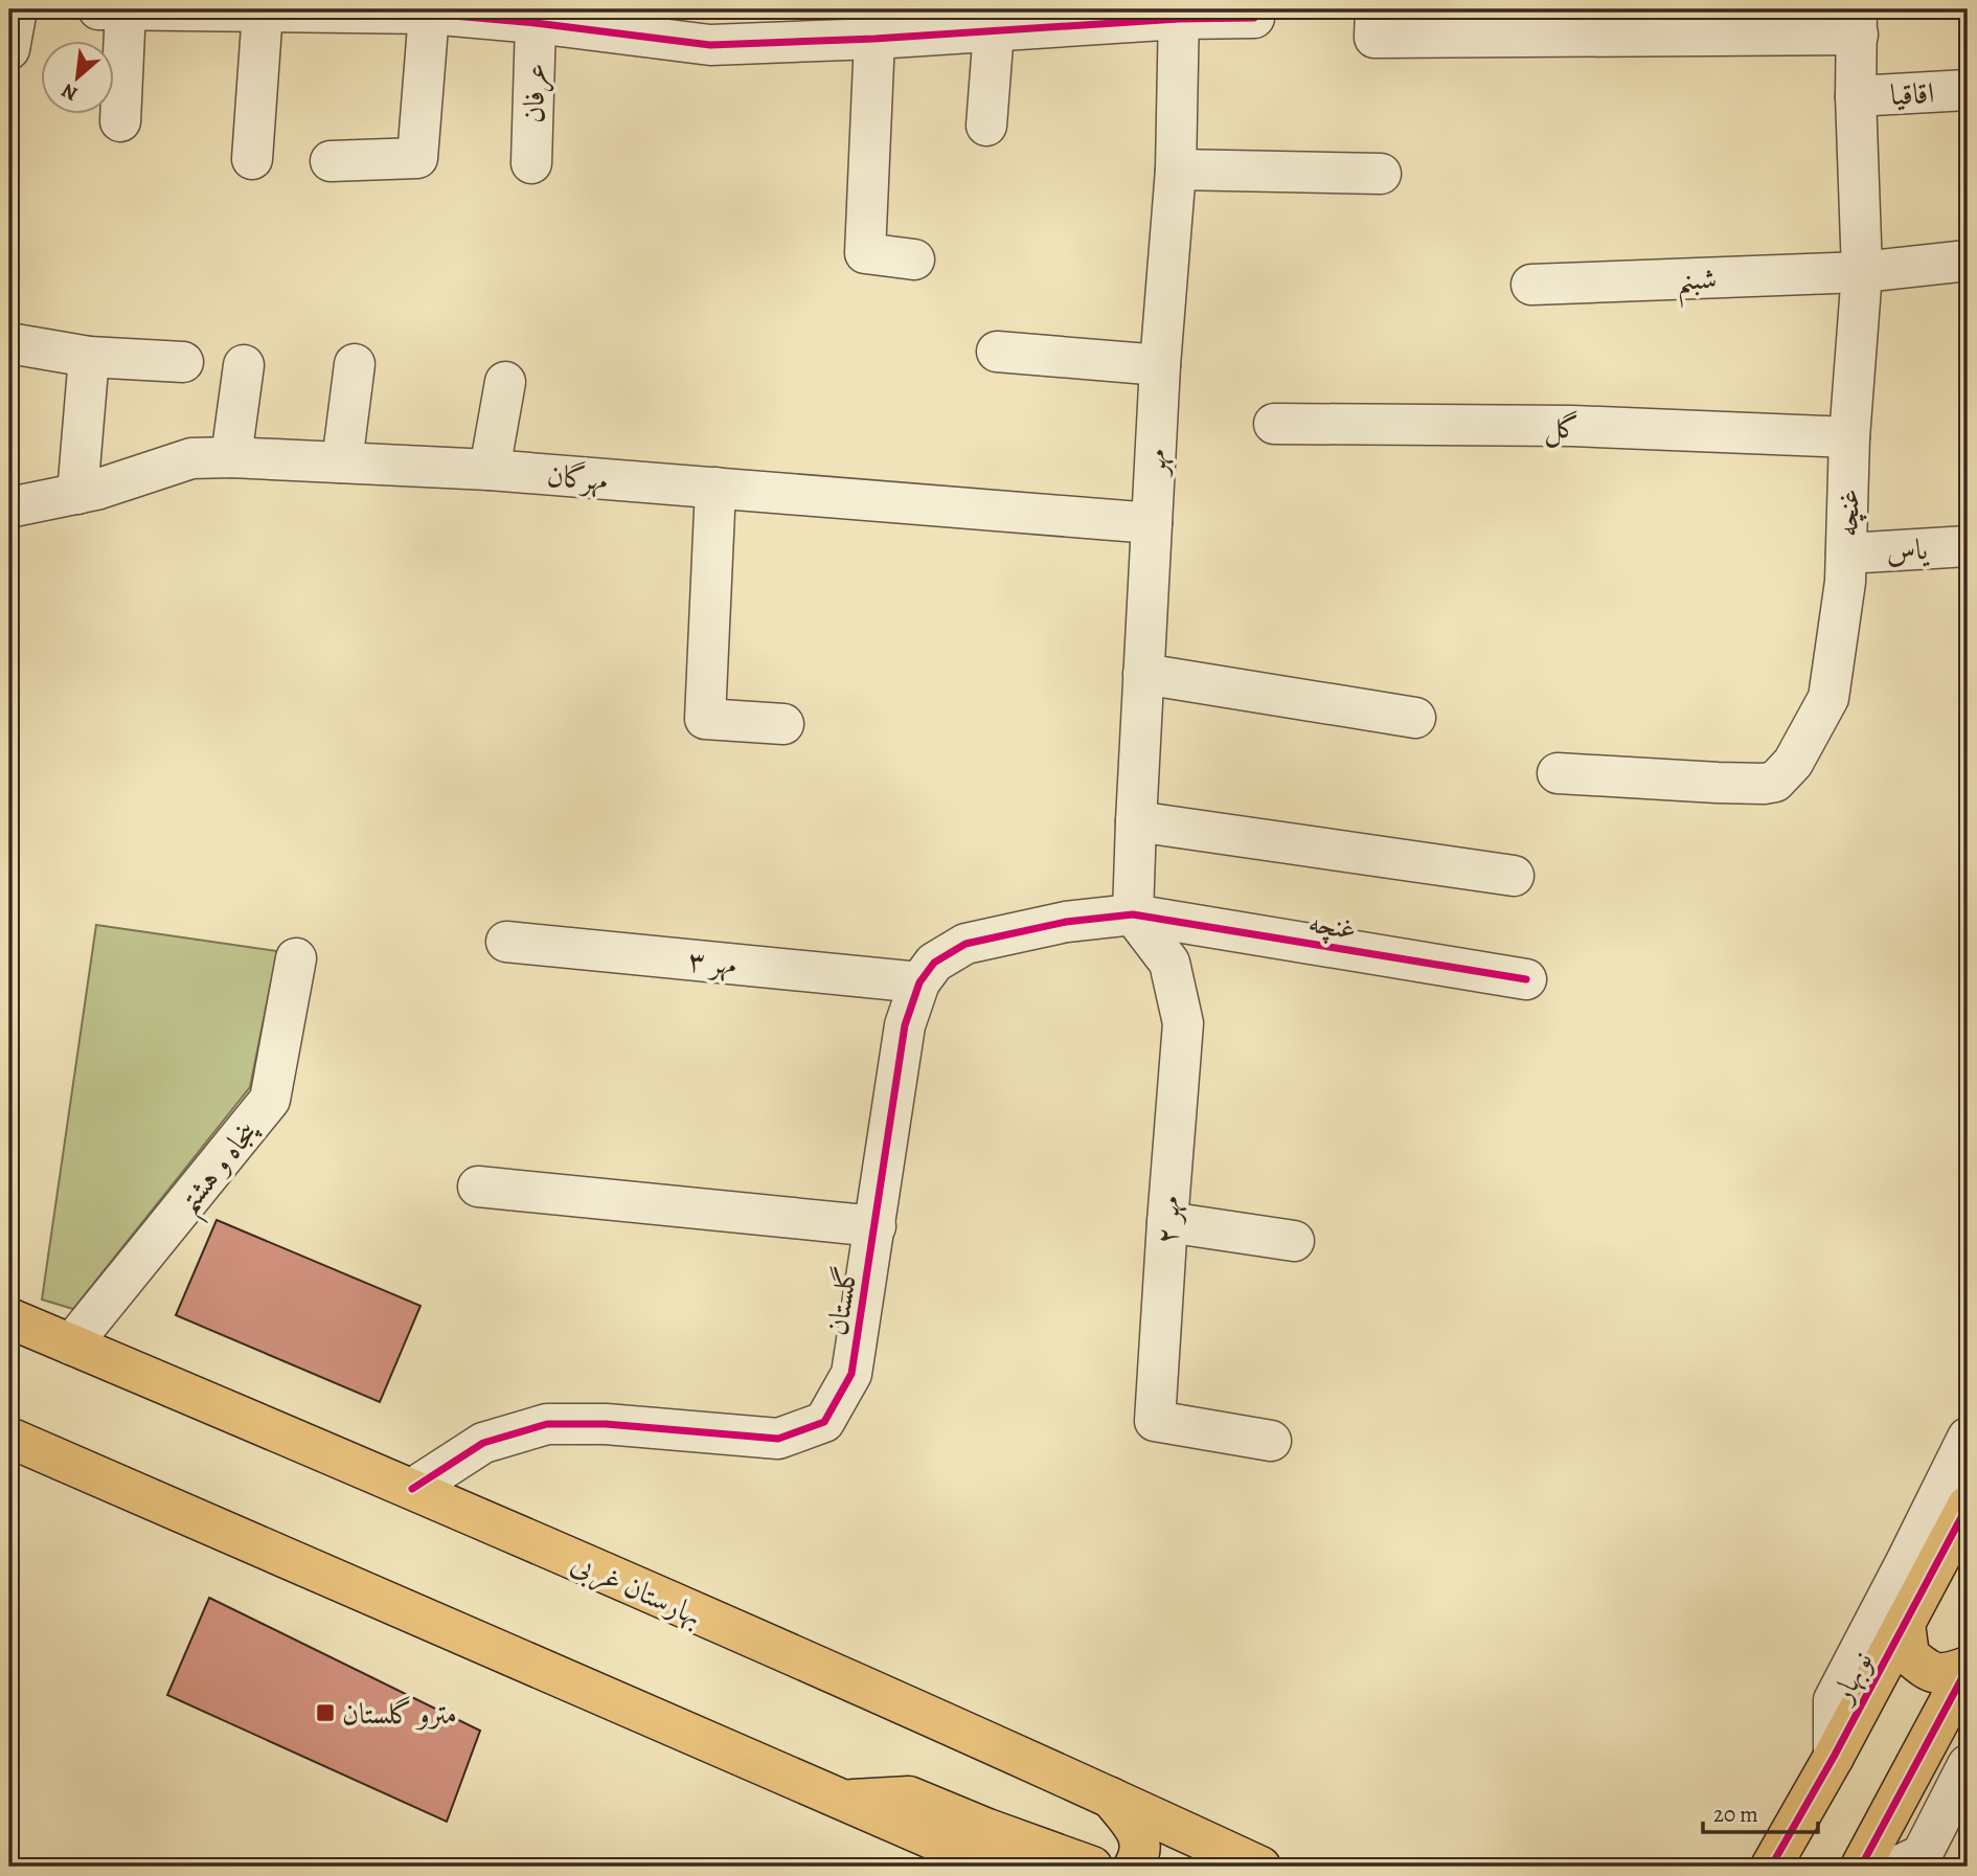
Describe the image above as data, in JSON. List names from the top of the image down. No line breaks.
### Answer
{"streets":{"main road":["بهارستان غربی","نوبهار"],"street":["عرفان","اقاقیا","شبنم","گل","مهر","مهرگان","غنچه","یاس","مهر ۳","پنجاه و هشتم","مهر ۲","گلستان"]},"crossings":[["اقاقیا","غنچه"],["شبنم","غنچه"],["گل","غنچه"],["مهر","مهرگان"],["مهر","غنچه"],["مهر","مهر ۲"],["مهر","گلستان"],["غنچه","یاس"],["غنچه","مهر ۲"],["غنچه","گلستان"],["مهر ۳","گلستان"],["پنجاه و هشتم","بهارستان غربی"],["مهر ۲","گلستان"],["گلستان","بهارستان غربی"]],"places":{"transit":["مترو گلستان"]},"scale_bar":"20 m","north":"bottom left"}
